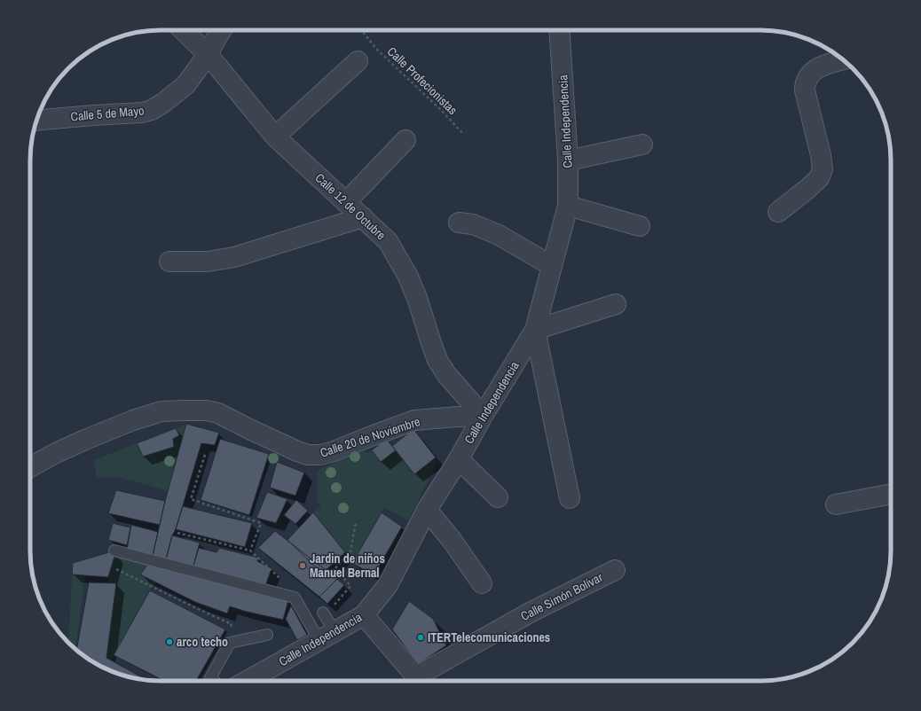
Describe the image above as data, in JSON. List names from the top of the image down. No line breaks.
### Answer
{"streets":{"street":["Calle 5 de Mayo","Calle Independencia","Calle 12 de Octubre","Calle 20 de Noviembre","Calle Simón Bolívar"],"path":["Calle Profecionistas"]},"crossings":[["Calle 5 de Mayo","Calle 12 de Octubre"],["Calle Independencia","Calle 12 de Octubre"],["Calle Independencia","Calle 20 de Noviembre"],["Calle 12 de Octubre","Calle 20 de Noviembre"]],"places":["Jardin de niños Manuel Bernal","ITERTelecomunicaciones","arco techo"]}
